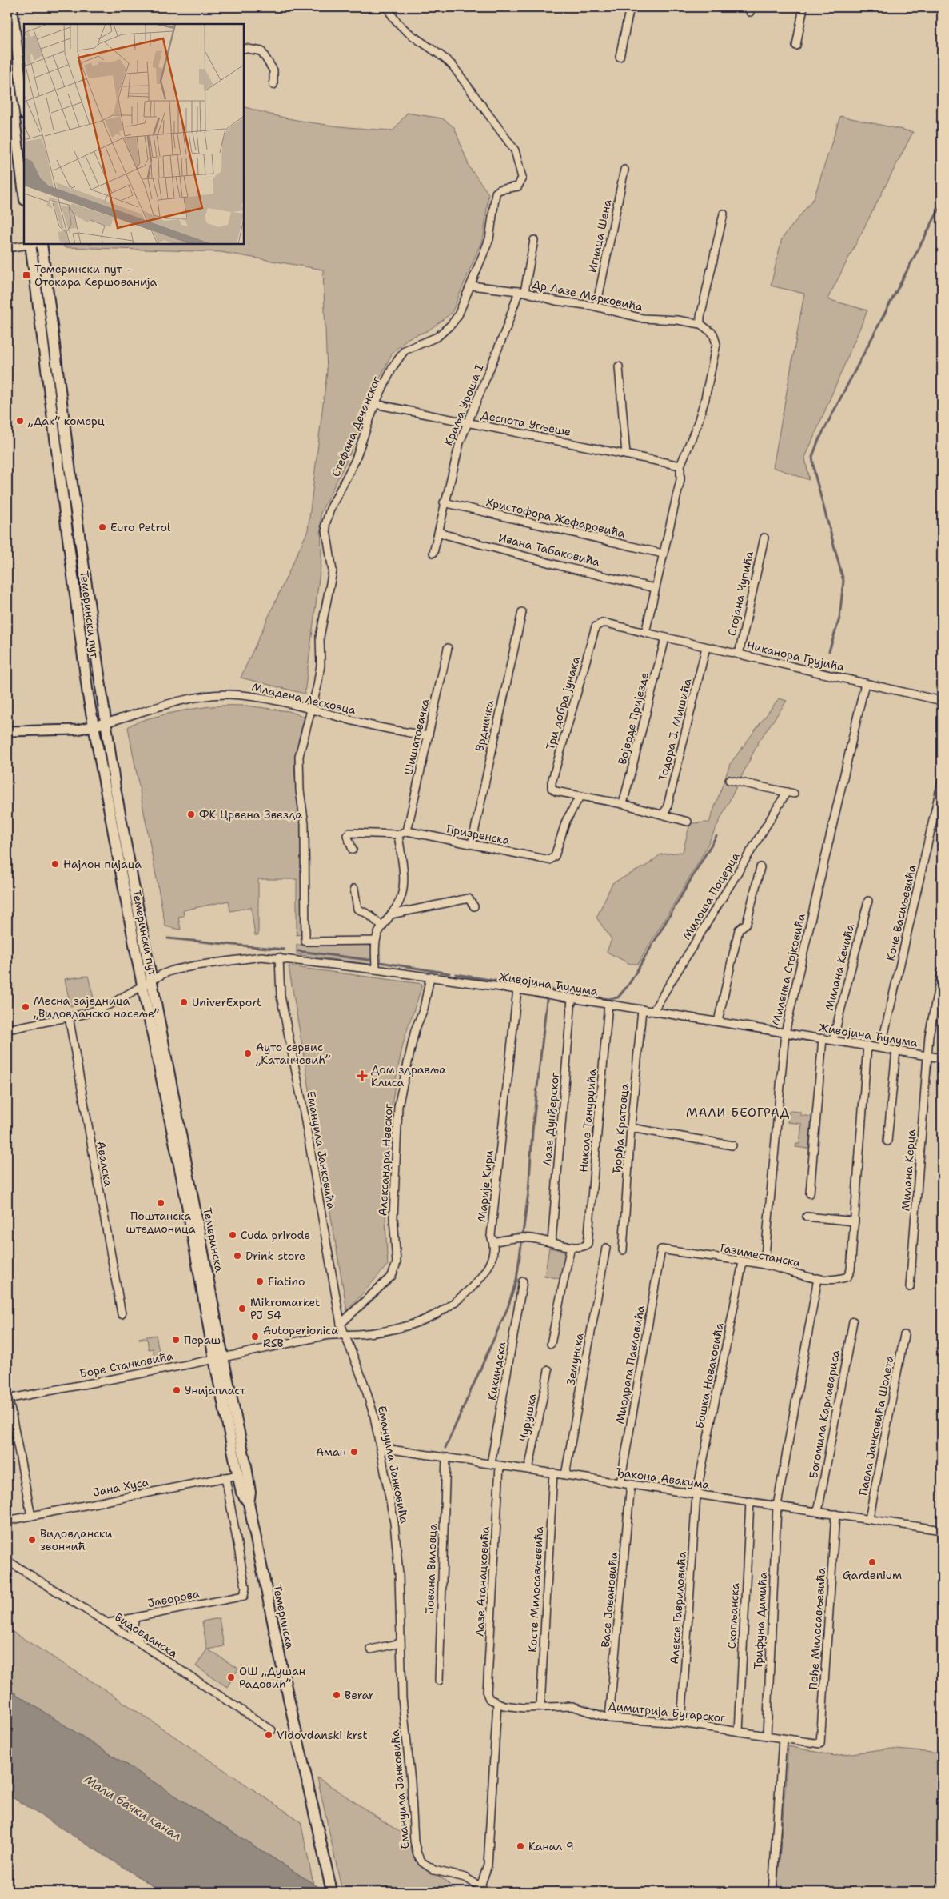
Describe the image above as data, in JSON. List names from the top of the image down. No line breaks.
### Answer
{"streets":{"main road":["Темерински пут","Темеринска"],"street":["Игнаца Шена","Др Лазе Марковића","Краља Уроша I","Деспота Угљеше","Стефана Дечанског","Христофора Жефаровића","Ивана Табаковића","Стојана Чупића","Никанора Грујића","Младена Лесковца","Три добра јунака","Војводе Пријезде","Врдничка","Тодора Ј. Мишића","Шишатовачка","Призренска","Милоша Поцерца","Коче Васиљевића","Милана Кечића","Миленка Стојковића","Живојина Ћулума","Лазе Дунђерског","Николе Танурџића","Ђорђа Кратовца","Емануила Јанковића","Александра Невског","Авалска","Милана Керца","Марије Кири","Газиместанска","Земунска","Боре Станковића","Миодрага Павловића","Кикиндска","Бошка Новаковића","Богомила Карлавариса","Чурушка","Павла Јанковића Шолета","Ђакона Авакума","Јана Хуса","Јована Виловца","Лазе Атанацковића","Косте Милосављевића","Јаворова","Васе Јовановића","Алексе Гавриловића","Скопљанска","Трифуна Димића","Пеђе Милосављевића","Видовданска","Димитрија Бугарског"]},"crossings":[["Игнаца Шена","Др Лазе Марковића"],["Др Лазе Марковића","Краља Уроша I"],["Др Лазе Марковића","Стефана Дечанског"],["Краља Уроша I","Деспота Угљеше"],["Краља Уроша I","Христофора Жефаровића"],["Краља Уроша I","Ивана Табаковића"],["Деспота Угљеше","Стефана Дечанског"],["Стефана Дечанског","Младена Лесковца"],["Стојана Чупића","Никанора Грујића"],["Темерински пут","Младена Лесковца"],["Темерински пут","Живојина Ћулума"],["Темерински пут","Темеринска"],["Никанора Грујића","Три добра јунака"],["Никанора Грујића","Војводе Пријезде"],["Никанора Грујића","Тодора Ј. Мишића"],["Никанора Грујића","Миленка Стојковића"],["Младена Лесковца","Шишатовачка"],["Три добра јунака","Призренска"],["Врдничка","Призренска"],["Шишатовачка","Призренска"],["Милоша Поцерца","Живојина Ћулума"],["Коче Васиљевића","Живојина Ћулума"],["Милана Кечића","Живојина Ћулума"],["Миленка Стојковића","Живојина Ћулума"],["Миленка Стојковића","Газиместанска"],["Живојина Ћулума","Лазе Дунђерског"],["Живојина Ћулума","Николе Танурџића"],["Живојина Ћулума","Ђорђа Кратовца"],["Живојина Ћулума","Емануила Јанковића"],["Живојина Ћулума","Александра Невског"],["Живојина Ћулума","Авалска"],["Живојина Ћулума","Милана Керца"],["Живојина Ћулума","Марије Кири"],["Живојина Ћулума","Темеринска"],["Емануила Јанковића","Александра Невског"],["Емануила Јанковића","Марије Кири"],["Емануила Јанковића","Боре Станковића"],["Емануила Јанковића","Ђакона Авакума"],["Марије Кири","Боре Станковића"],["Темеринска","Боре Станковића"],["Темеринска","Јана Хуса"],["Газиместанска","Миодрага Павловића"],["Газиместанска","Бошка Новаковића"],["Газиместанска","Трифуна Димића"],["Земунска","Ђакона Авакума"],["Миодрага Павловића","Ђакона Авакума"],["Кикиндска","Ђакона Авакума"],["Бошка Новаковића","Ђакона Авакума"],["Бошка Новаковића","Алексе Гавриловића"],["Богомила Карлавариса","Ђакона Авакума"],["Чурушка","Ђакона Авакума"],["Павла Јанковића Шолета","Ђакона Авакума"],["Ђакона Авакума","Јована Виловца"],["Ђакона Авакума","Лазе Атанацковића"],["Ђакона Авакума","Косте Милосављевића"],["Ђакона Авакума","Васе Јовановића"],["Ђакона Авакума","Алексе Гавриловића"],["Ђакона Авакума","Скопљанска"],["Ђакона Авакума","Трифуна Димића"],["Ђакона Авакума","Пеђе Милосављевића"],["Јана Хуса","Јаворова"],["Лазе Атанацковића","Димитрија Бугарског"],["Косте Милосављевића","Димитрија Бугарског"],["Јаворова","Видовданска"],["Васе Јовановића","Димитрија Бугарског"],["Алексе Гавриловића","Димитрија Бугарског"],["Скопљанска","Димитрија Бугарског"],["Трифуна Димића","Димитрија Бугарског"],["Пеђе Милосављевића","Димитрија Бугарског"]],"districts":["МАЛИ БЕОГРАД"],"water":["Мали бачки канал"],"places":{"transit":["Темерински пут - Отокара Кершованија"],"other":["„Дак” комерц","Euro Petrol","ФК Црвена Звезда","Најлон пијаца","UniverExport","Месна заједница „Видовданско насеље”","Ауто сервис „Катанчевић”","Поштанска штедионица","Cuda prirode","Drink store","Fiatino","Mikromarket PJ 54","Autoperionica RSB","Пераш","Унијапласт","Аман","Видовдански звончић","Gardenium","ОШ „Душан Радовић”","Berar","Vidovdanski krst","Канал 9"],"health":["Дом здравља Клиса"]}}
